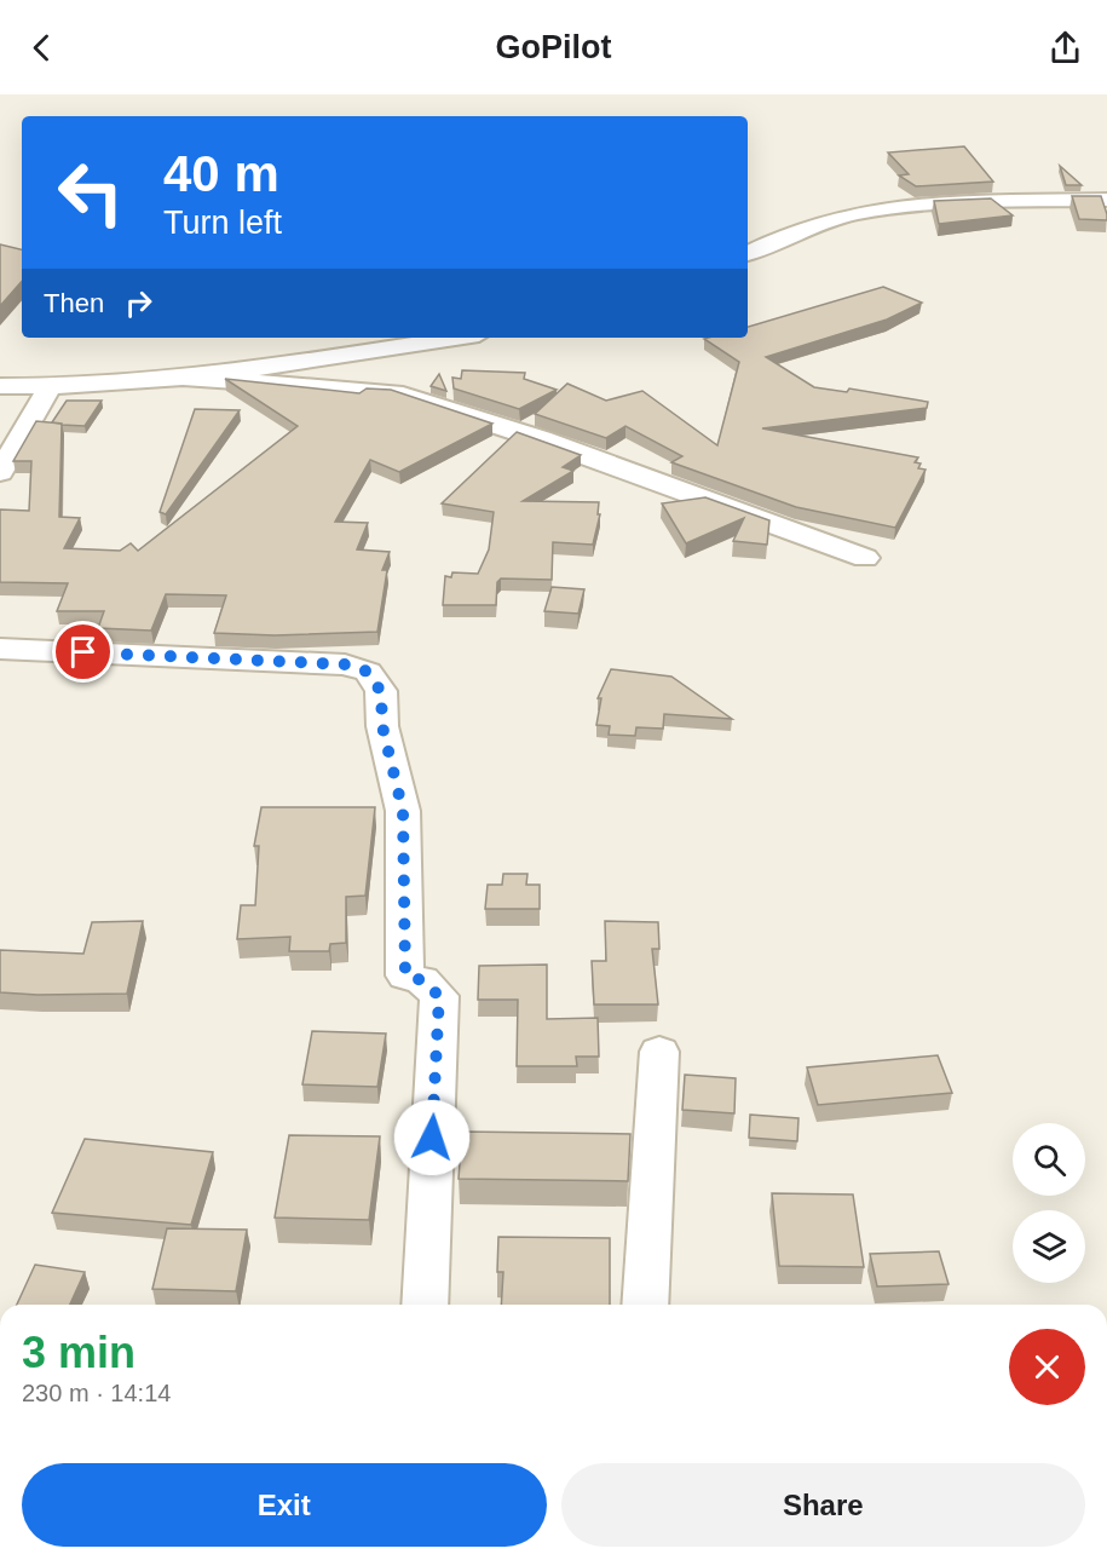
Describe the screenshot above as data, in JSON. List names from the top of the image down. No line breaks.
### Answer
{"page":{"header":"GoPilot","turn":["40 m","Turn left"],"then":"Then","heading":["3 min","230 m · 14:14"],"buttons":["Exit","Share"]}}
